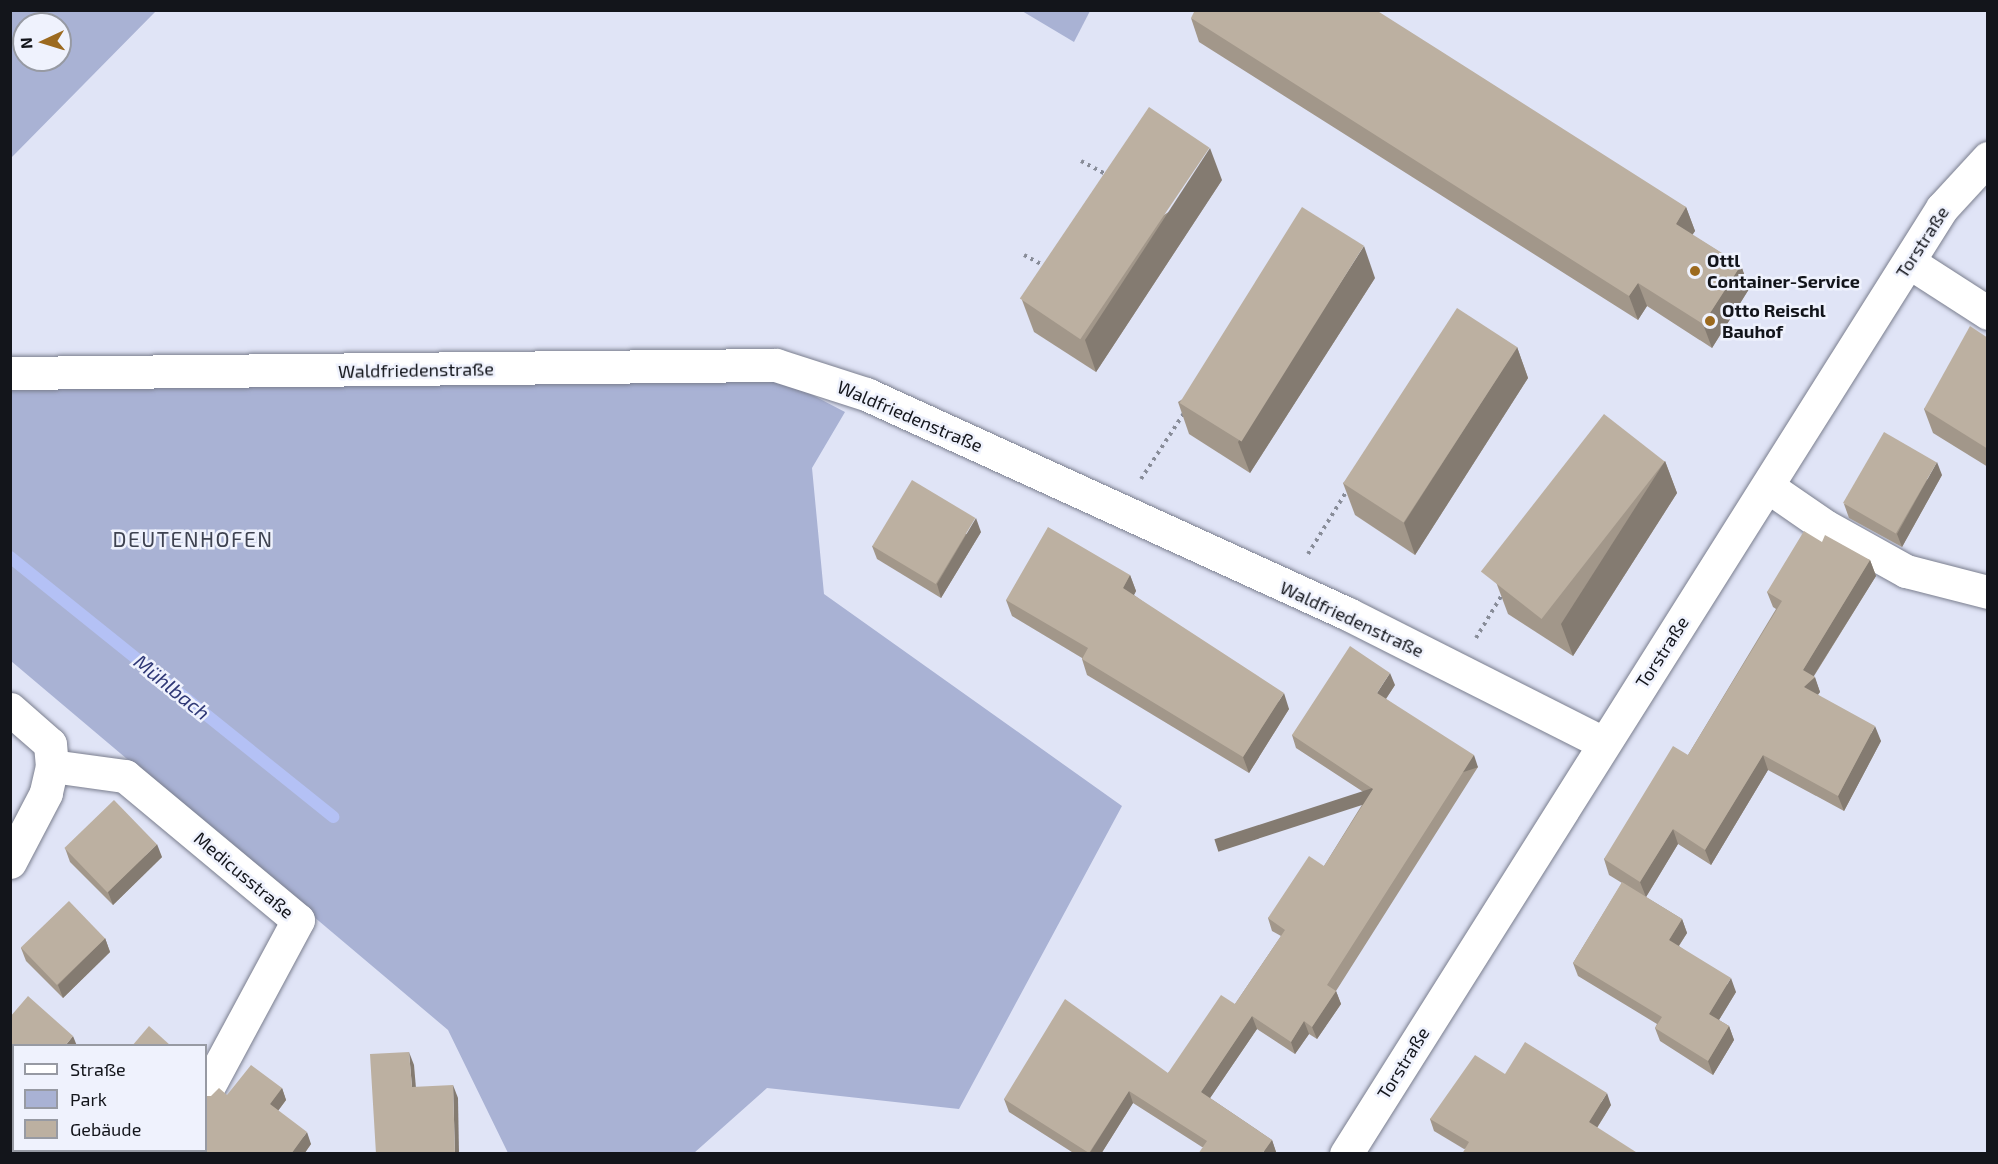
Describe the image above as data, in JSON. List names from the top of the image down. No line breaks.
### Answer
{"streets":{"street":["Torstraße","Waldfriedenstraße","Medicusstraße"]},"crossings":[["Torstraße","Waldfriedenstraße"]],"districts":["DEUTENHOFEN"],"water":["Mühlbach"],"places":["Ottl Container-Service","Otto Reischl Bauhof"],"legend":["Straße","Park","Gebäude"],"north":"left"}
